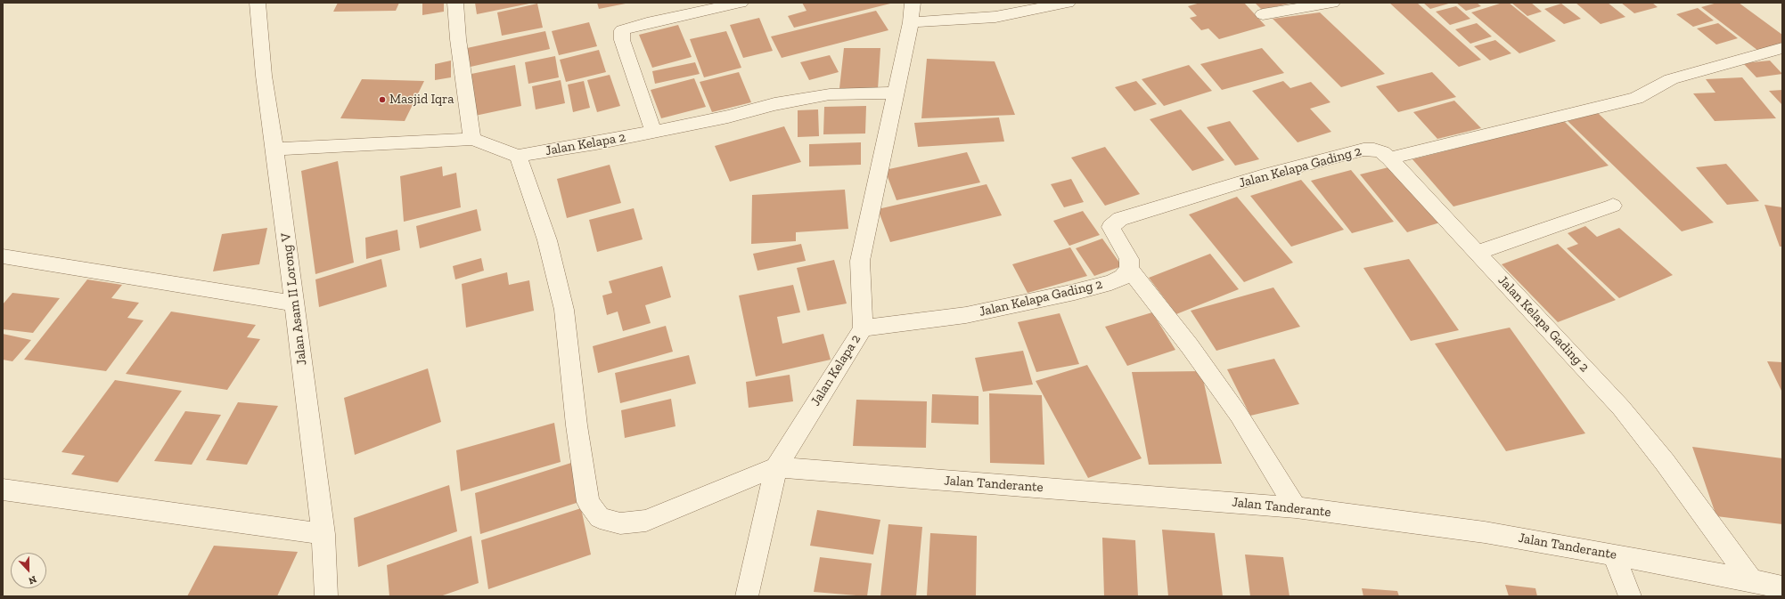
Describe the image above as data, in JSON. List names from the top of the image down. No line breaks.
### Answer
{"streets":{"street":["Jalan Kelapa 2","Jalan Kelapa Gading 2","Jalan Asam II Lorong V","Jalan Tanderante"]},"crossings":[["Jalan Kelapa 2","Jalan Kelapa Gading 2"],["Jalan Kelapa 2","Jalan Asam II Lorong V"],["Jalan Kelapa 2","Jalan Tanderante"],["Jalan Kelapa Gading 2","Jalan Tanderante"]],"places":["Masjid Iqra"],"north":"bottom"}
